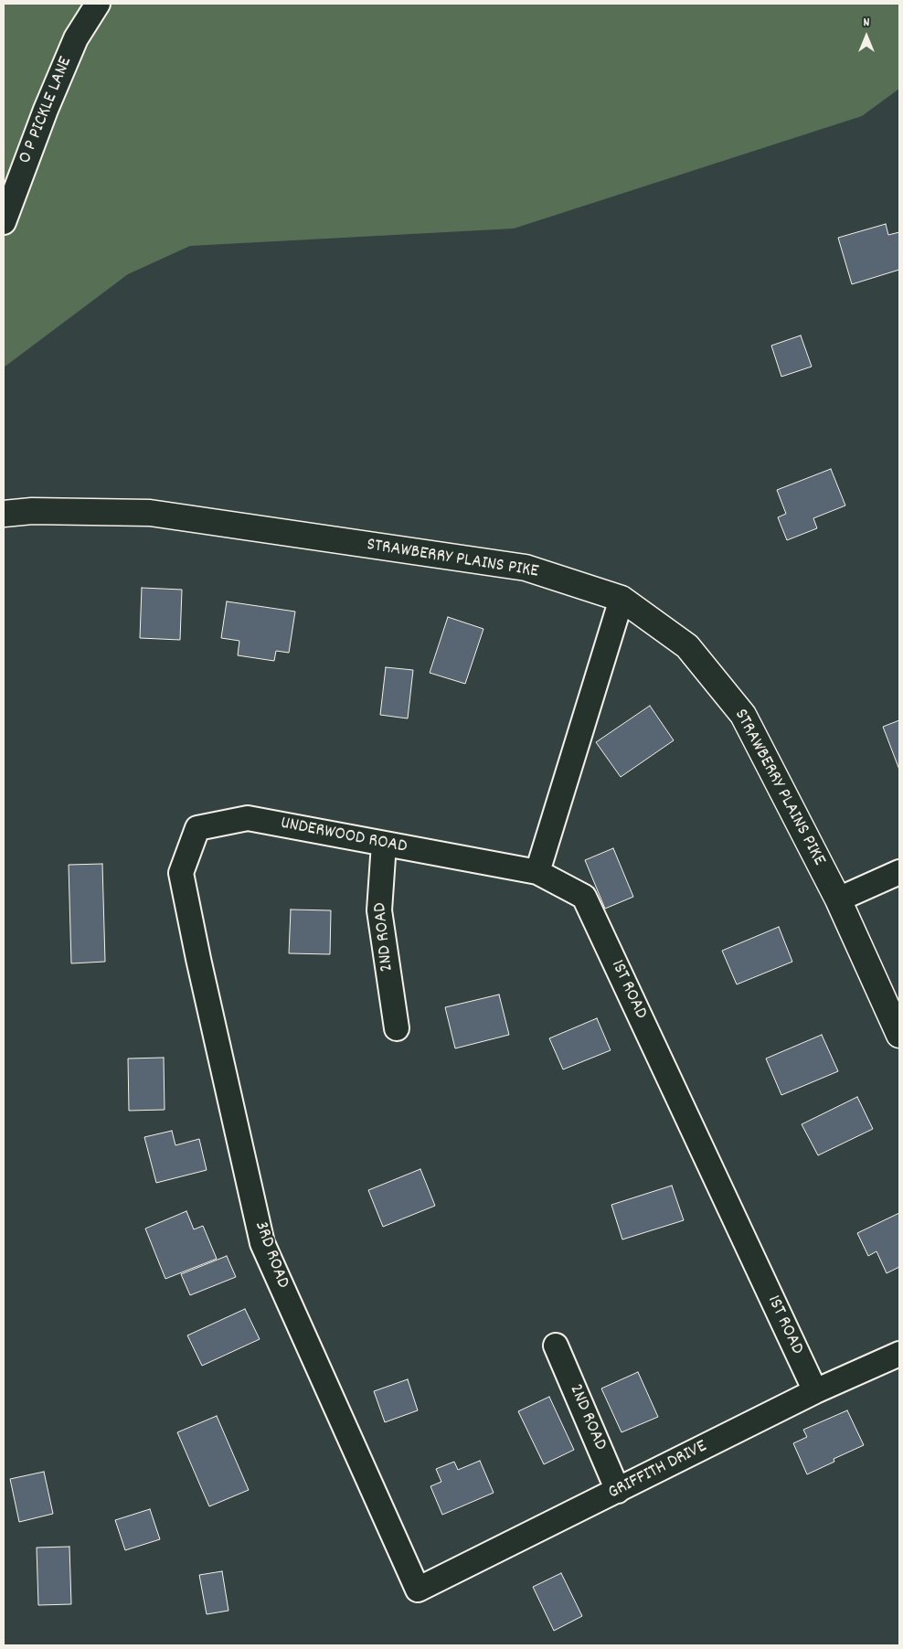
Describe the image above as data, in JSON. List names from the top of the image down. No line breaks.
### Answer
{"streets":{"street":["O P PICKLE LANE","STRAWBERRY PLAINS PIKE","UNDERWOOD ROAD","2ND ROAD","1ST ROAD","3RD ROAD","GRIFFITH DRIVE"]},"crossings":[["UNDERWOOD ROAD","2ND ROAD"],["UNDERWOOD ROAD","1ST ROAD"],["UNDERWOOD ROAD","3RD ROAD"],["2ND ROAD","GRIFFITH DRIVE"],["1ST ROAD","GRIFFITH DRIVE"],["3RD ROAD","GRIFFITH DRIVE"]],"north":"top"}
